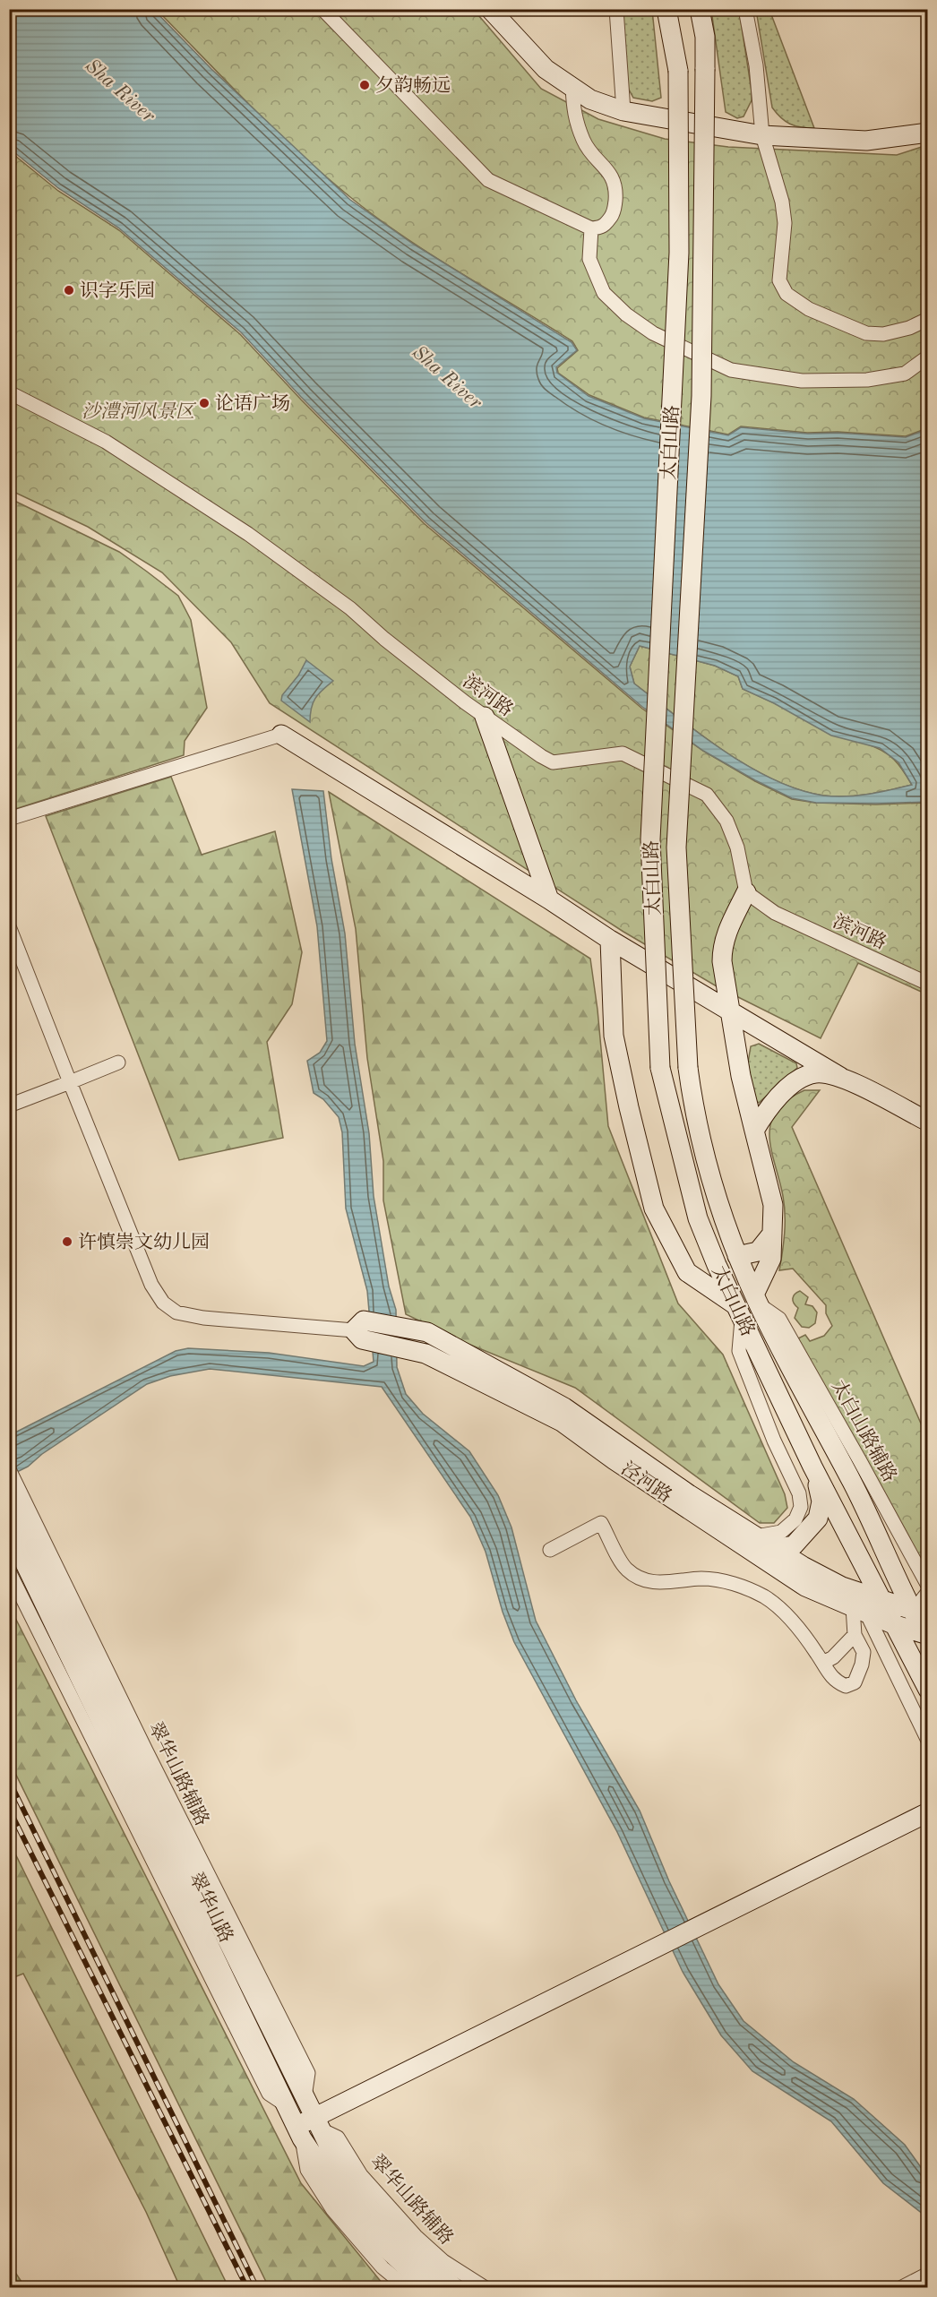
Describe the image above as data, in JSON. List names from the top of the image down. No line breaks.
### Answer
{"streets":{"main road":["太白山路","泾河路","翠华山路"],"street":["滨河路","太白山路辅路","翠华山路辅路"]},"crossings":[["太白山路","太白山路辅路"],["太白山路","泾河路"],["翠华山路辅路","翠华山路"]],"water":["Sha River"],"parks":["沙澧河风景区"],"places":["夕韵畅远","识字乐园","论语广场","许慎崇文幼儿园"]}
